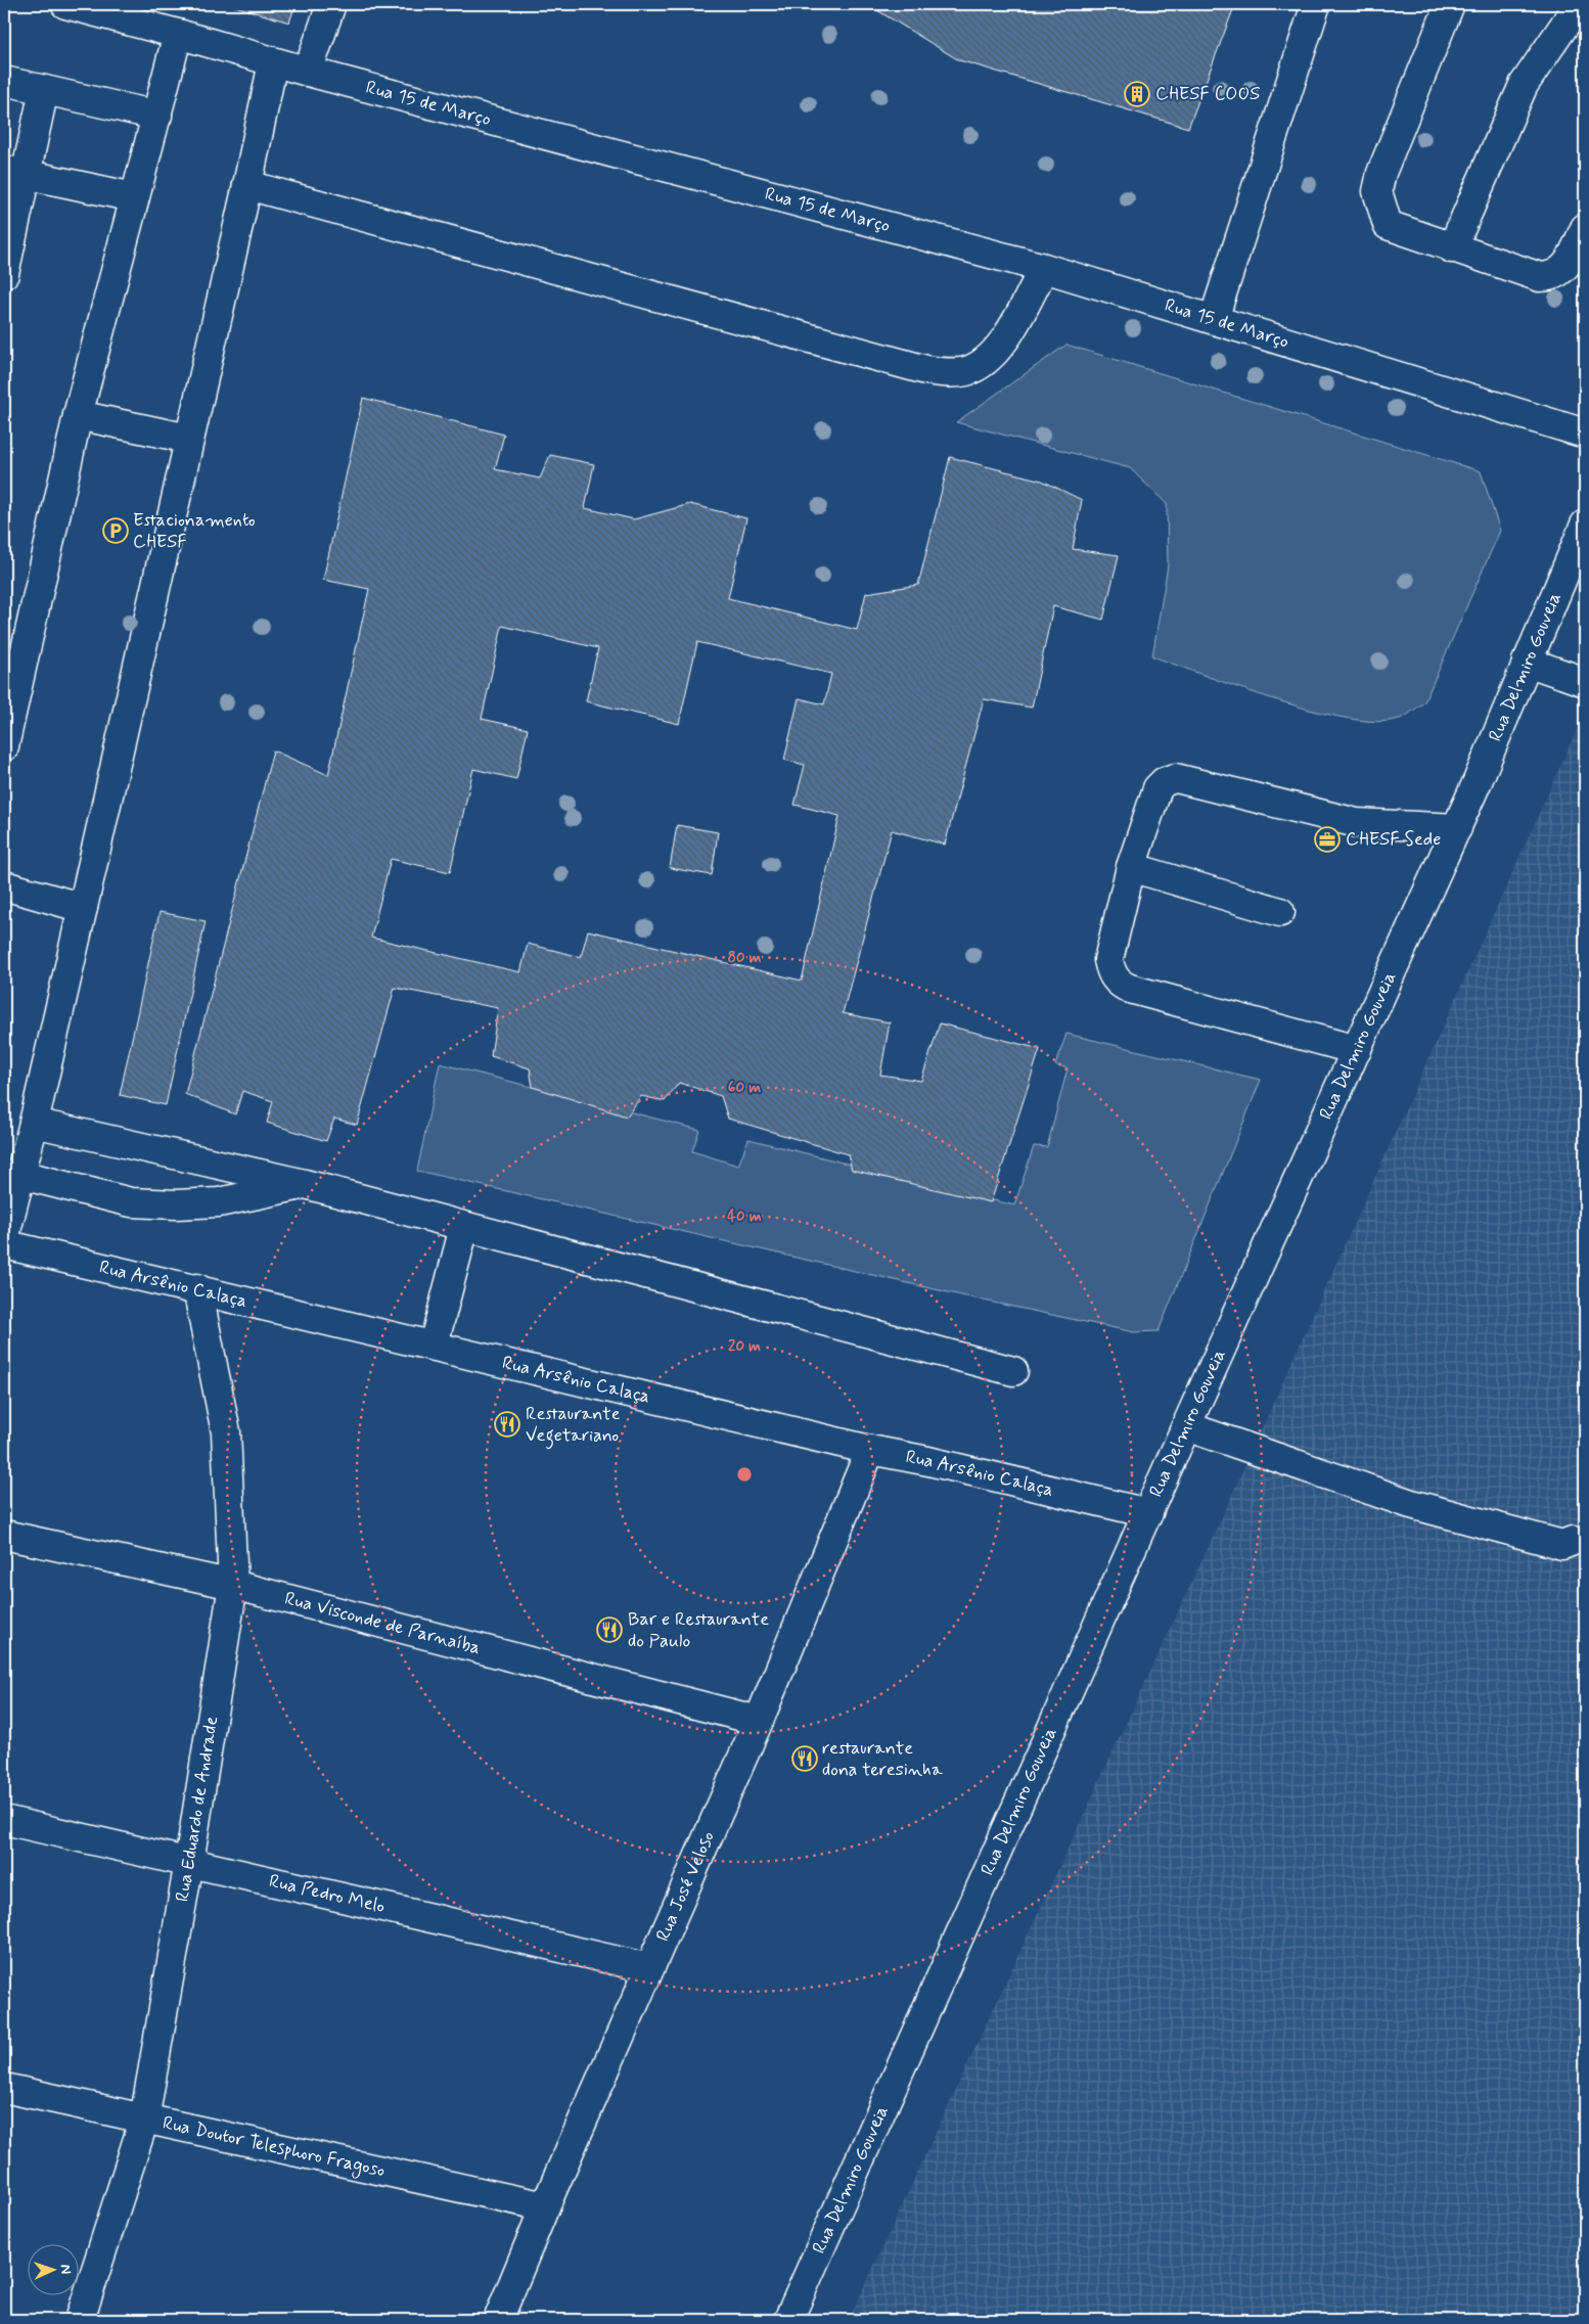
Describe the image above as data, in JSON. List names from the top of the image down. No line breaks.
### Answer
{"streets":{"street":["Rua 15 de Março","Rua Delmiro Gouveia","Rua Arsênio Calaça","Rua Visconde de Parnaíba","Rua Eduardo de Andrade","Rua José Veloso","Rua Pedro Melo","Rua Doutor Telesphoro Fragoso"]},"crossings":[["Rua Delmiro Gouveia","Rua Arsênio Calaça"],["Rua Arsênio Calaça","Rua Eduardo de Andrade"],["Rua Arsênio Calaça","Rua José Veloso"],["Rua Visconde de Parnaíba","Rua Eduardo de Andrade"],["Rua Visconde de Parnaíba","Rua José Veloso"],["Rua Eduardo de Andrade","Rua Pedro Melo"],["Rua Eduardo de Andrade","Rua Doutor Telesphoro Fragoso"],["Rua José Veloso","Rua Pedro Melo"],["Rua José Veloso","Rua Doutor Telesphoro Fragoso"]],"places":{"building":["CHESF COOS"],"parking":["Estacionamento CHESF"],"office":["CHESF Sede"],"restaurant":["Restaurante Vegetariano","Bar e Restaurante do Paulo","restaurante dona teresinha"]},"north":"right","rings":["80 m","60 m","40 m","20 m"]}
